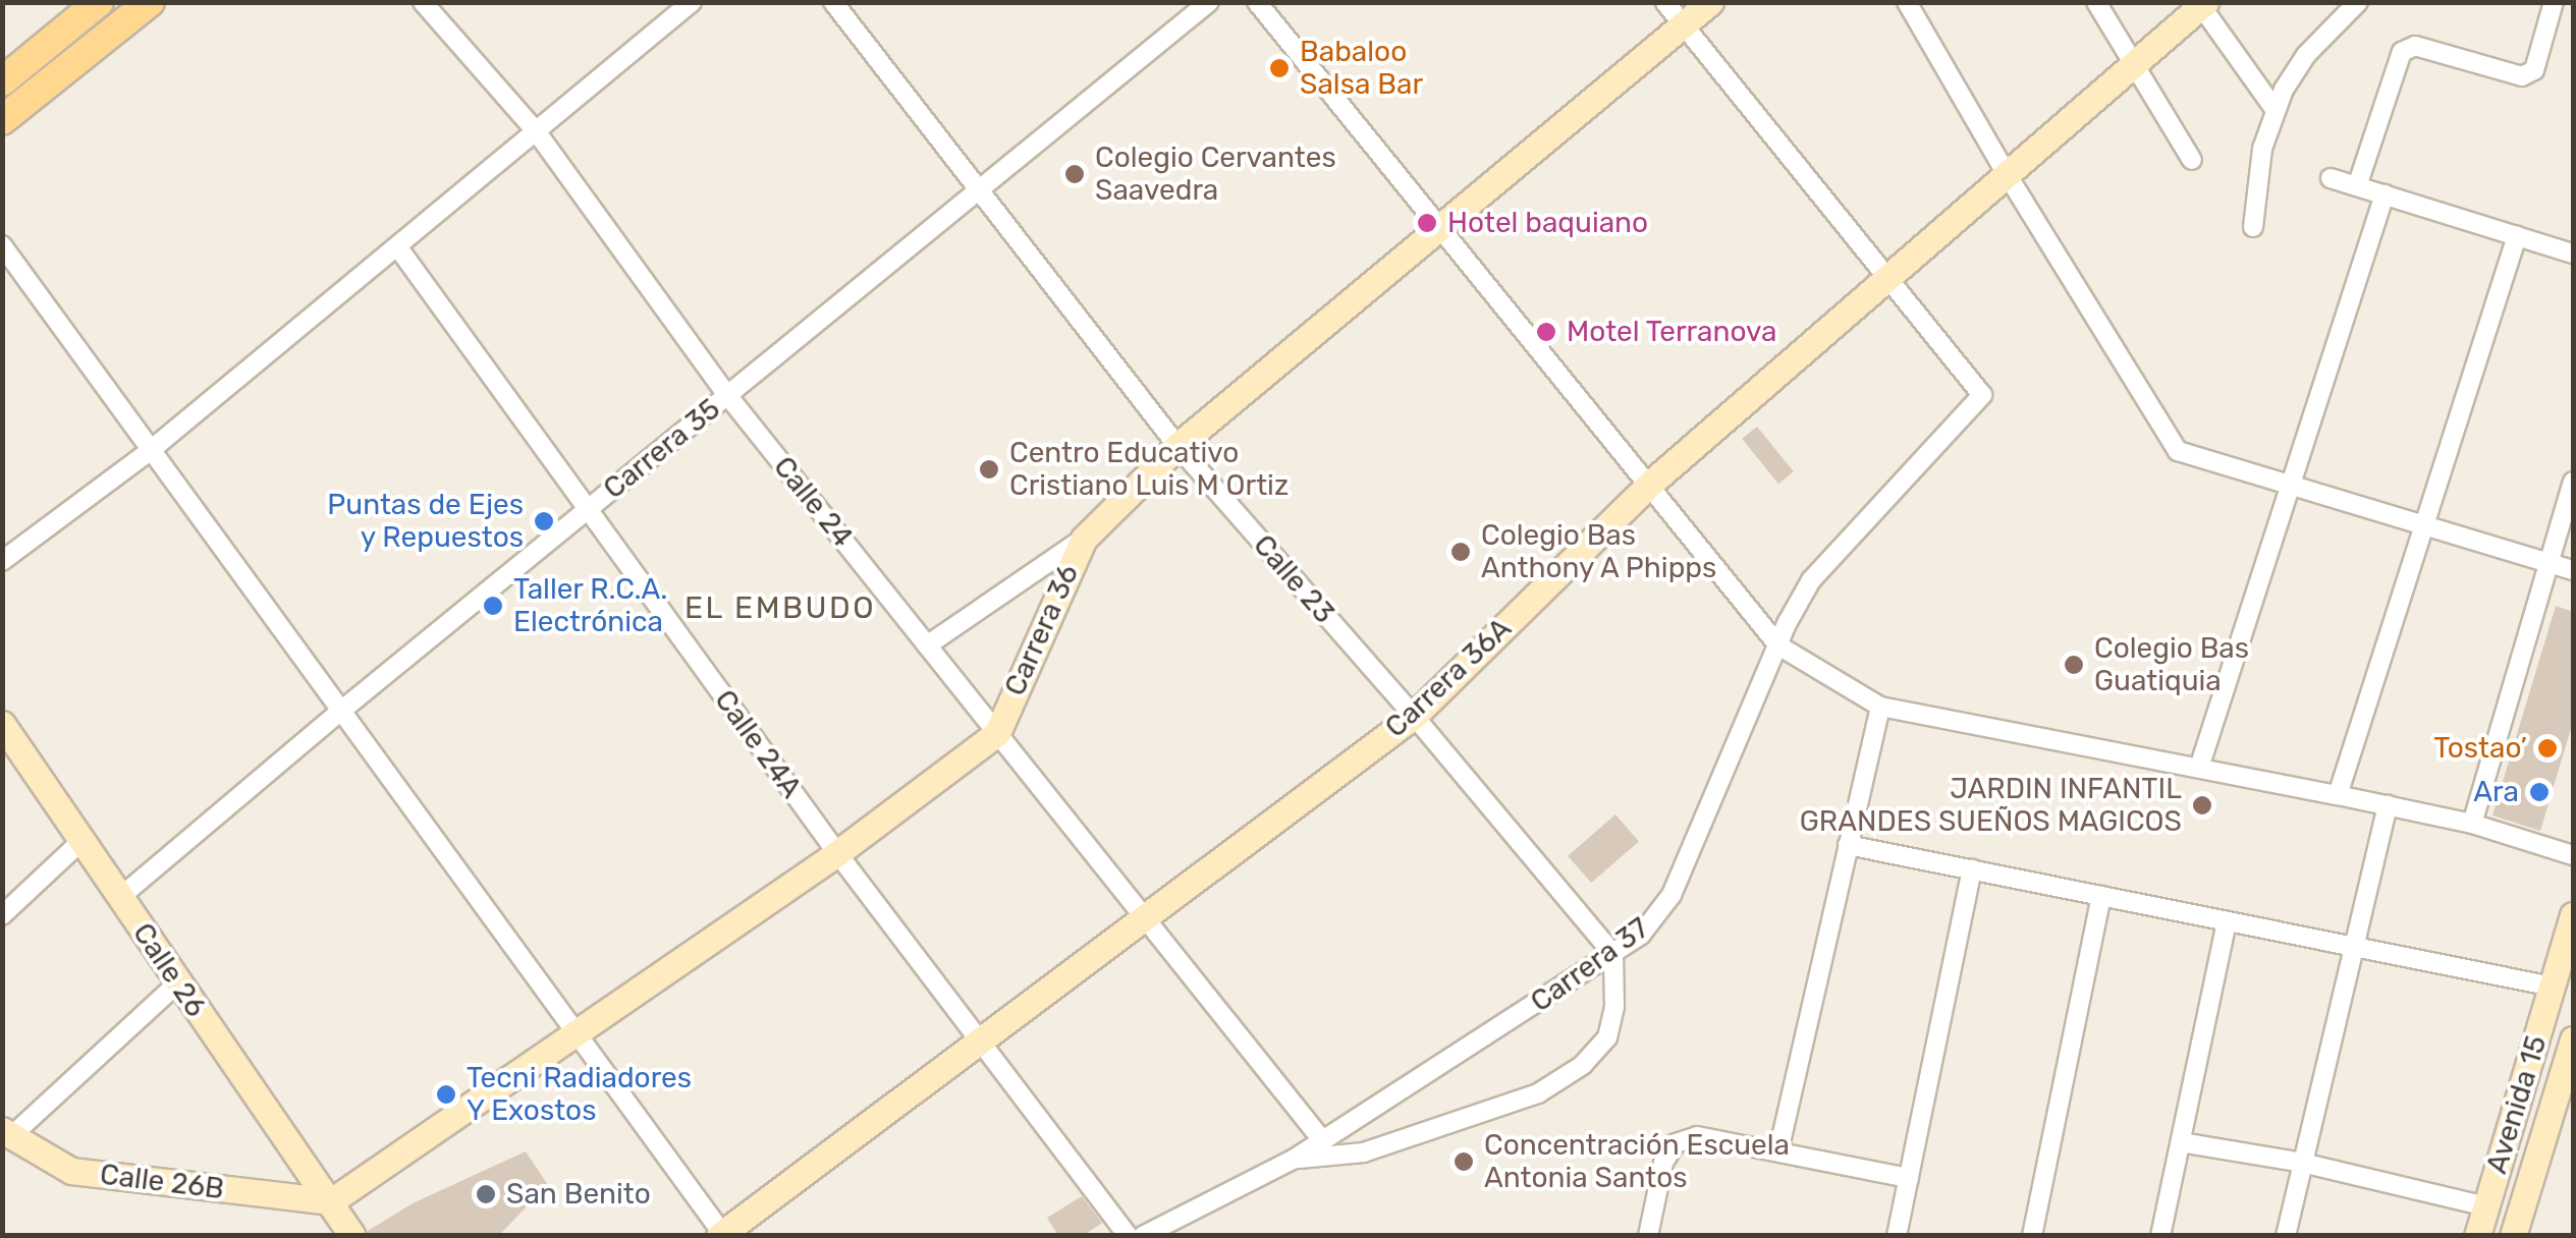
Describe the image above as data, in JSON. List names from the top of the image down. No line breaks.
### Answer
{"streets":{"street":["Carrera 35","Calle 24","Calle 23","Carrera 36","Carrera 36A","Calle 24A","Carrera 37","Calle 26","Avenida 15","Calle 26B"]},"crossings":[["Carrera 35","Calle 24"],["Carrera 35","Calle 23"],["Carrera 35","Calle 24A"],["Carrera 35","Calle 26"],["Calle 24","Carrera 36"],["Calle 24","Carrera 36A"],["Calle 24","Carrera 37"],["Calle 23","Carrera 36"],["Calle 23","Carrera 36A"],["Calle 23","Carrera 37"],["Carrera 36","Calle 24A"],["Carrera 36","Calle 26"],["Carrera 36","Calle 26B"],["Carrera 36A","Calle 24A"],["Carrera 36A","Carrera 37"],["Calle 26","Calle 26B"]],"districts":["EL EMBUDO"],"places":["Babaloo Salsa Bar","Colegio Cervantes Saavedra","Hotel baquiano","Motel Terranova","Centro Educativo Cristiano Luis M Ortiz","Puntas de Ejes y Repuestos","Colegio Bas Anthony A Phipps","Taller R.C.A. Electrónica","Colegio Bas Guatiquia","Tostao’","Ara","JARDIN INFANTIL GRANDES SUEÑOS MAGICOS","Tecni Radiadores Y Exostos","Concentración Escuela Antonia Santos","San Benito"]}
